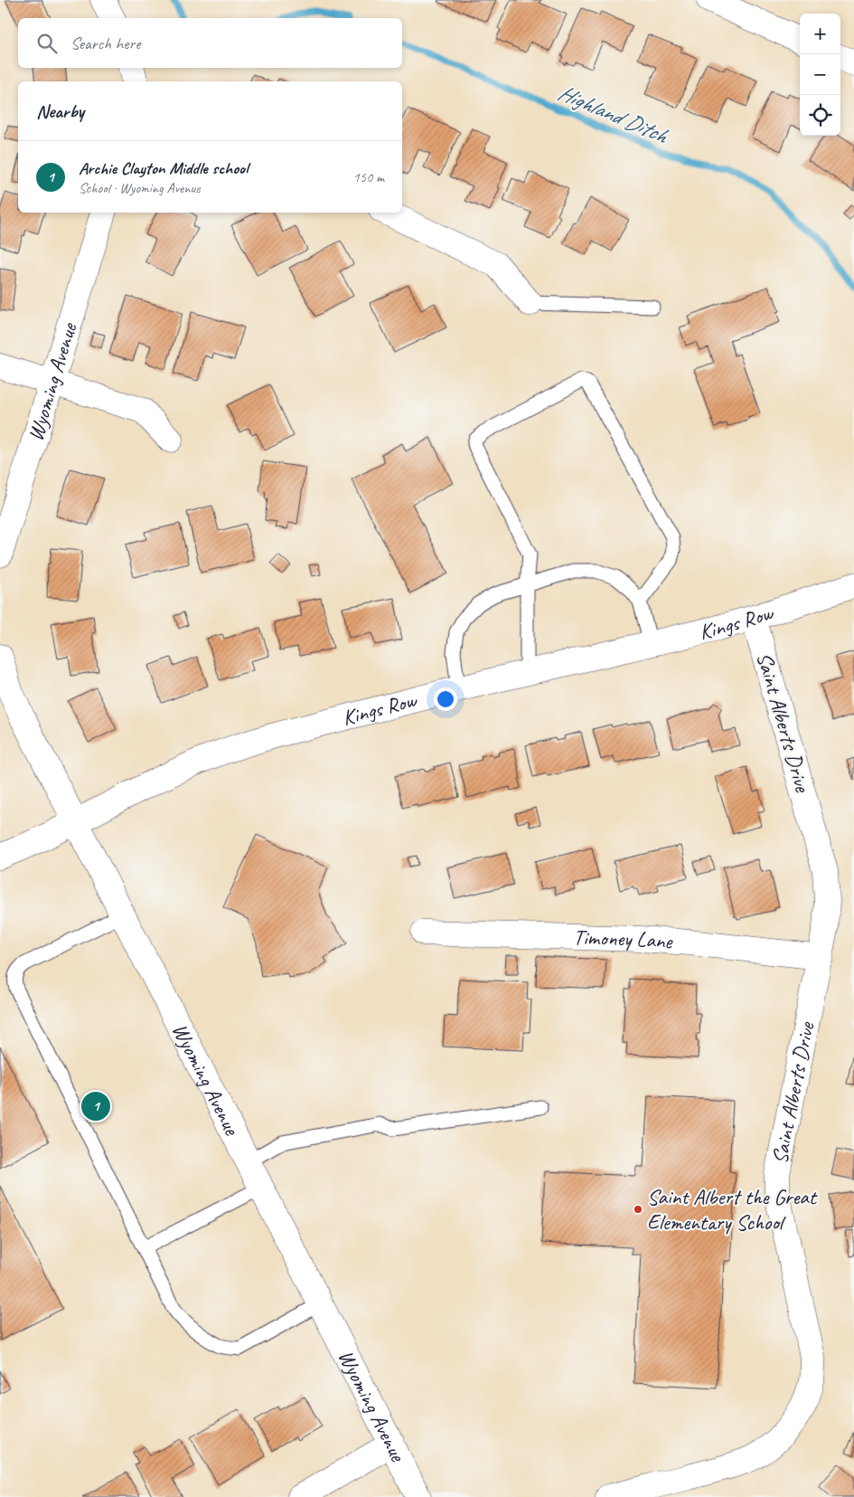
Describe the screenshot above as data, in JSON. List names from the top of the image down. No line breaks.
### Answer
{"streets":{"street":["Wyoming Avenue","Kings Row","Saint Alberts Drive","Timoney Lane"]},"crossings":[["Wyoming Avenue","Kings Row"],["Kings Row","Saint Alberts Drive"],["Saint Alberts Drive","Timoney Lane"]],"water":["Highland Ditch"],"places":["Saint Albert the Great Elementary School"],"page":{"map_buttons":["+","−"],"search":"Search here","heading":"Nearby","list":[{"mark":"1","name":"Archie Clayton Middle school","note":"School · Wyoming Avenue","value":"150 m"}],"pins":"1"}}
